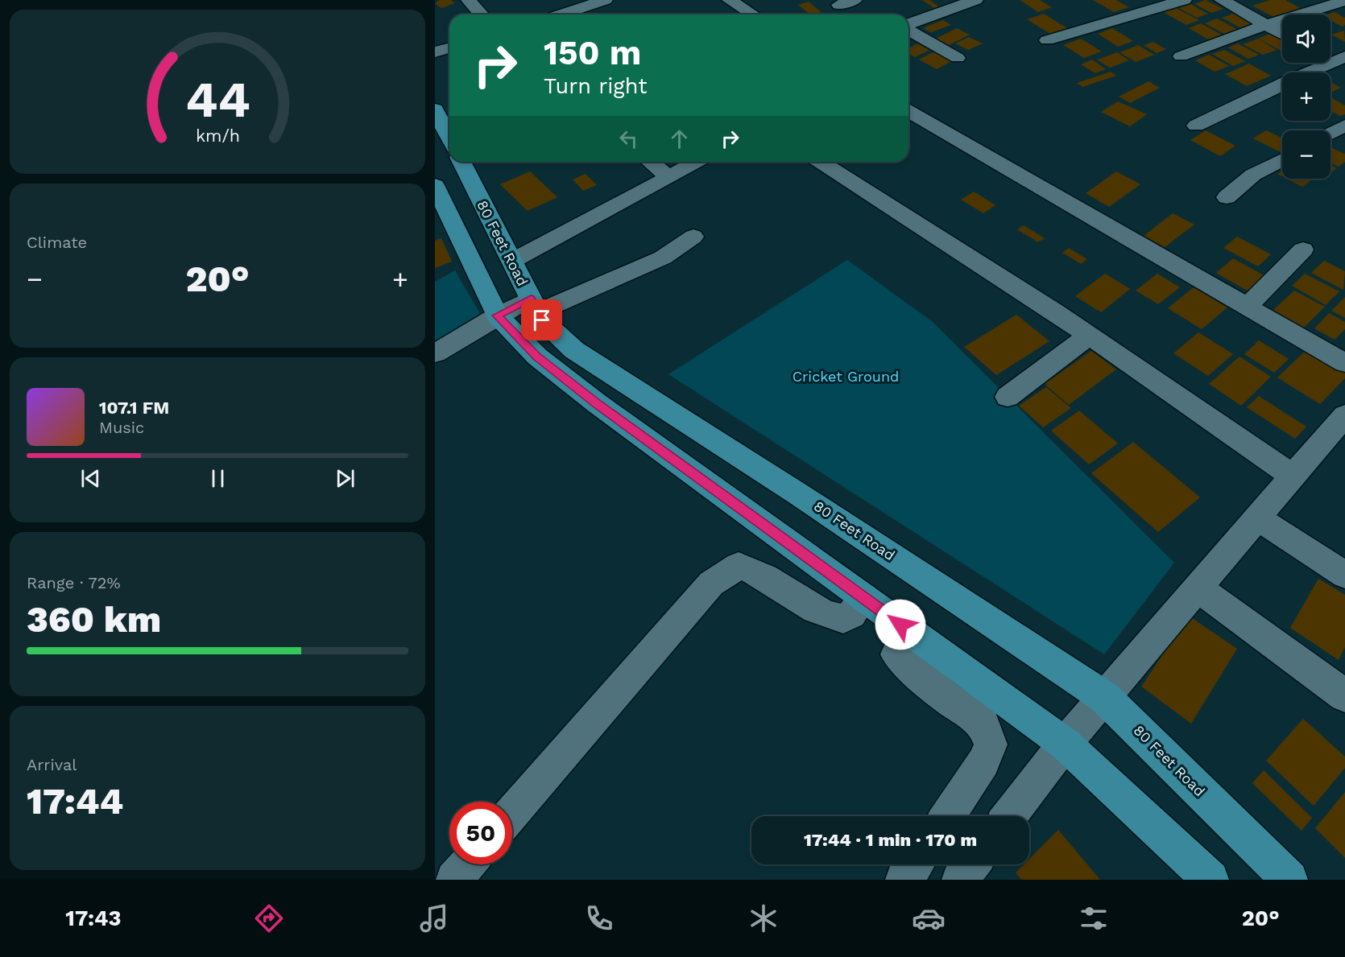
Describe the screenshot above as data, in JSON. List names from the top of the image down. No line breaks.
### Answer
{"streets":{"main road":["80 Feet Road"]},"parks":["Cricket Ground"],"page":{"map_buttons":["+","−"],"turn":["150 m","Turn right"],"tile":["Climate",["Range · 72%","360 km"],["Arrival","17:44"]],"heat":["−","20°","+"],"song":["107.1 FM","Music"],"limit":"50","trip":"17:44 · 1 min · 170 m","tabs":["17:43","20°"],"gauge":["44","km/h"]}}
